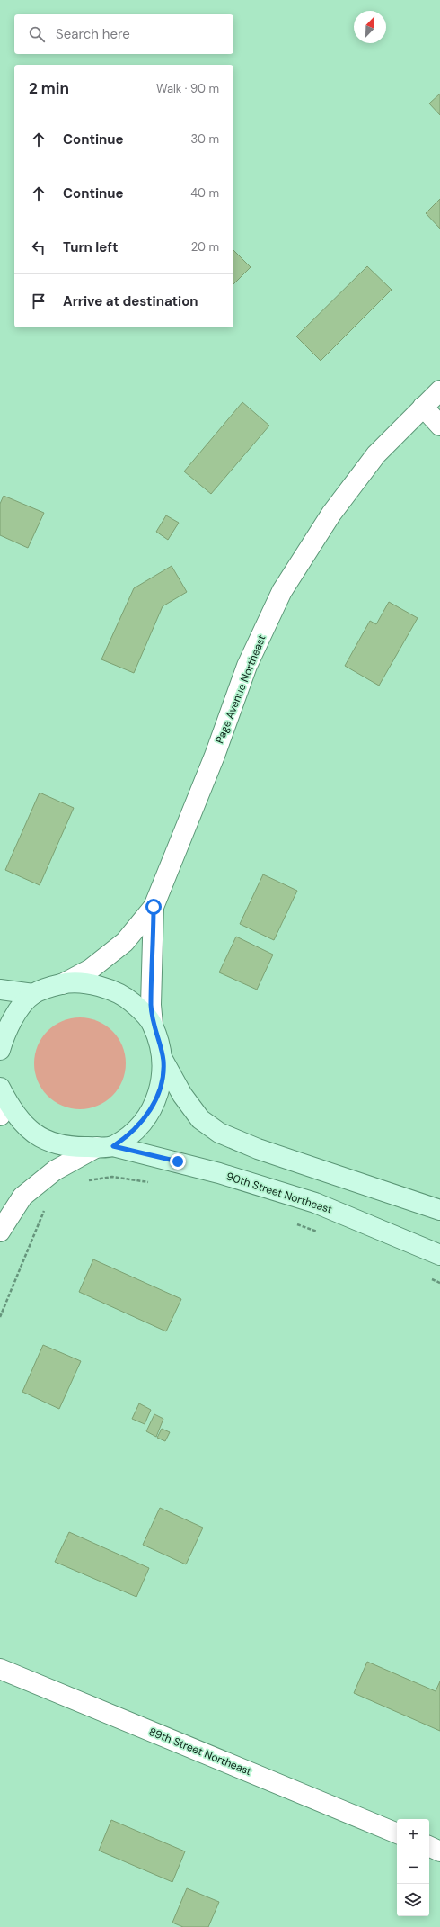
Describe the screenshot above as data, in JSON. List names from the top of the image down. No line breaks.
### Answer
{"streets":{"main road":["90th Street Northeast"],"street":["Page Avenue Northeast","89th Street Northeast"]},"north":"top right","page":{"search":"Search here","heading":["2 min","Walk · 90 m"],"list":[["Continue","30 m"],["Continue","40 m"],["Turn left","20 m"],"Arrive at destination"],"map_buttons":["+","−"]}}
